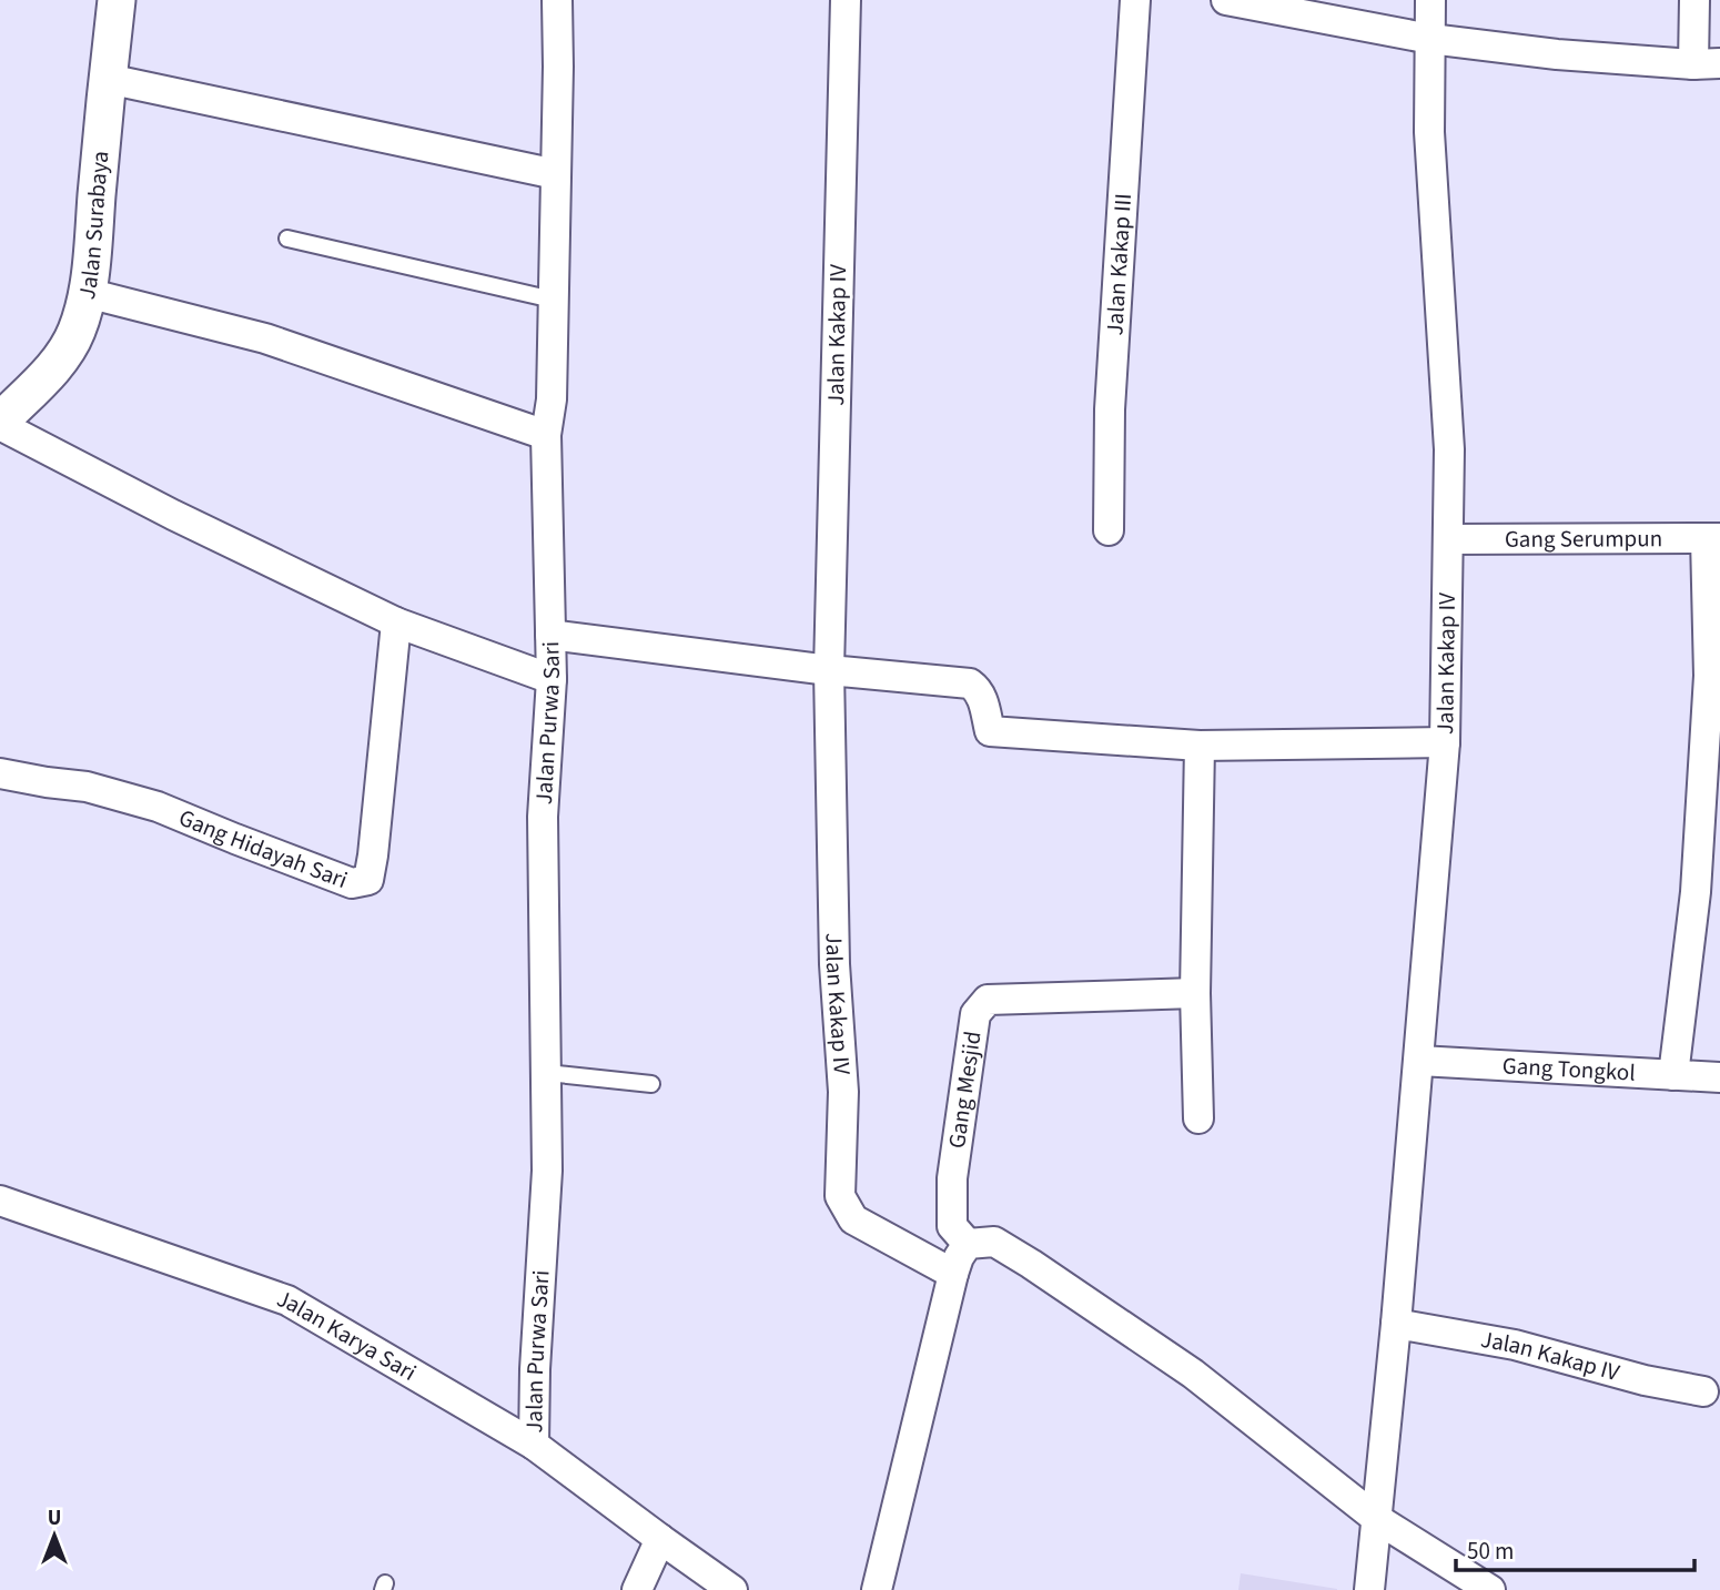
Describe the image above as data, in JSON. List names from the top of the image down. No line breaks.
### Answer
{"streets":{"street":["Jalan Surabaya","Jalan Kakap III","Jalan Kakap IV","Gang Serumpun","Jalan Purwa Sari","Gang Hidayah Sari","Gang Tongkol","Gang Mesjid","Jalan Karya Sari"]},"crossings":[["Jalan Kakap IV","Gang Serumpun"],["Jalan Kakap IV","Gang Tongkol"],["Jalan Purwa Sari","Jalan Karya Sari"]],"scale_bar":"50 m","north":"top"}
